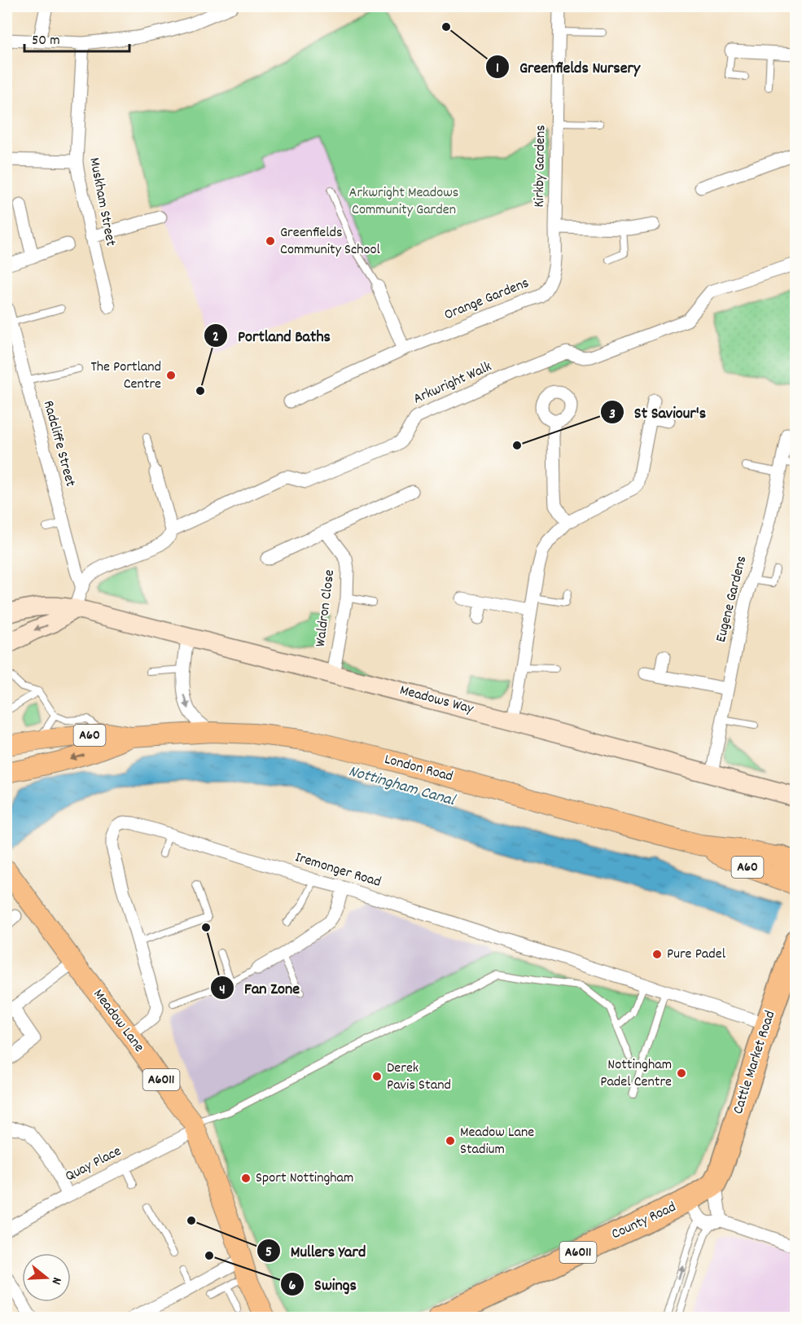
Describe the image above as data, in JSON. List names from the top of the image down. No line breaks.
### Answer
{"streets":{"highway":["Cattle Market Road","A6011","County Road"],"main road":["A60","London Road","Meadow Lane"],"street":["Kirkby Gardens","Muskham Street","Orange Gardens","Arkwright Walk","Radcliffe Street","Eugene Gardens","Waldron Close","Meadows Way","Iremonger Road","Quay Place"]},"crossings":[["Kirkby Gardens","Orange Gardens"],["Arkwright Walk","Radcliffe Street"],["Arkwright Walk","Meadows Way"],["Eugene Gardens","Meadows Way"],["Waldron Close","Meadows Way"],["Iremonger Road","Meadow Lane"],["Iremonger Road","Cattle Market Road"],["Meadow Lane","Quay Place"],["Cattle Market Road","County Road"]],"water":["Nottingham Canal"],"parks":["Arkwright Meadows Community Garden"],"places":["Greenfields Nursery","Greenfields Community School","The Portland Centre","Portland Baths","St Saviour's","Fan Zone","Pure Padel","Nottingham Padel Centre","Derek Pavis Stand","Meadow Lane Stadium","Sport Nottingham","Mullers Yard","Swings"],"scale_bar":"50 m","north":"right"}
